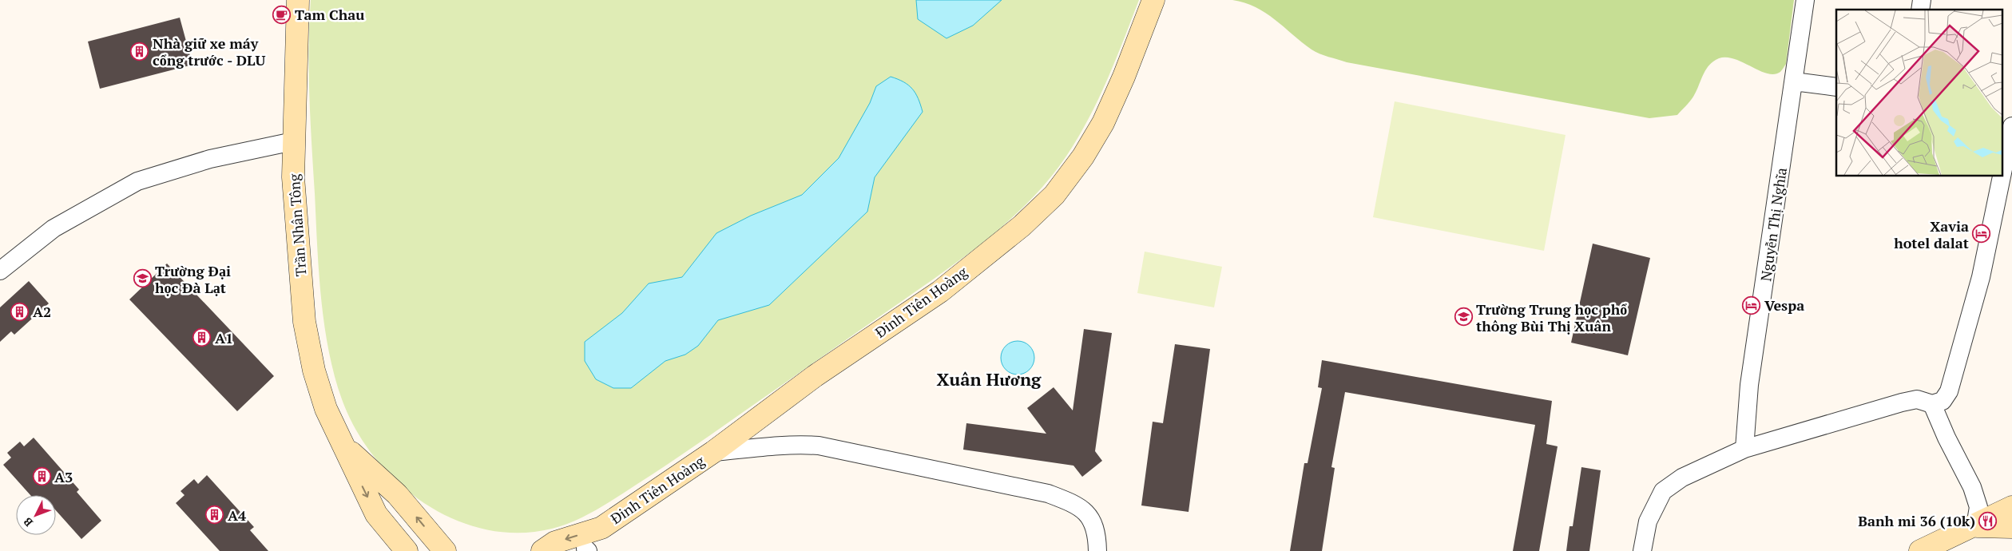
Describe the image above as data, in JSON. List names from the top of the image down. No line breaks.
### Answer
{"streets":{"main road":["Trần Nhân Tông","Đinh Tiên Hoàng"],"street":["Nguyễn Thị Nghĩa"]},"districts":["Xuân Hương"],"places":{"cafe":["Tam Chau"],"building":["Nhà giữ xe máy cổng trước - DLU","A2","A1","A3","A4"],"hotel":["Xavia hotel dalat","Vespa"],"school or university":["Trường Đại học Đà Lạt","Trường Trung học phổ thông Bùi Thị Xuân"],"restaurant":["Banh mi 36 (10k)"]},"north":"bottom left"}
